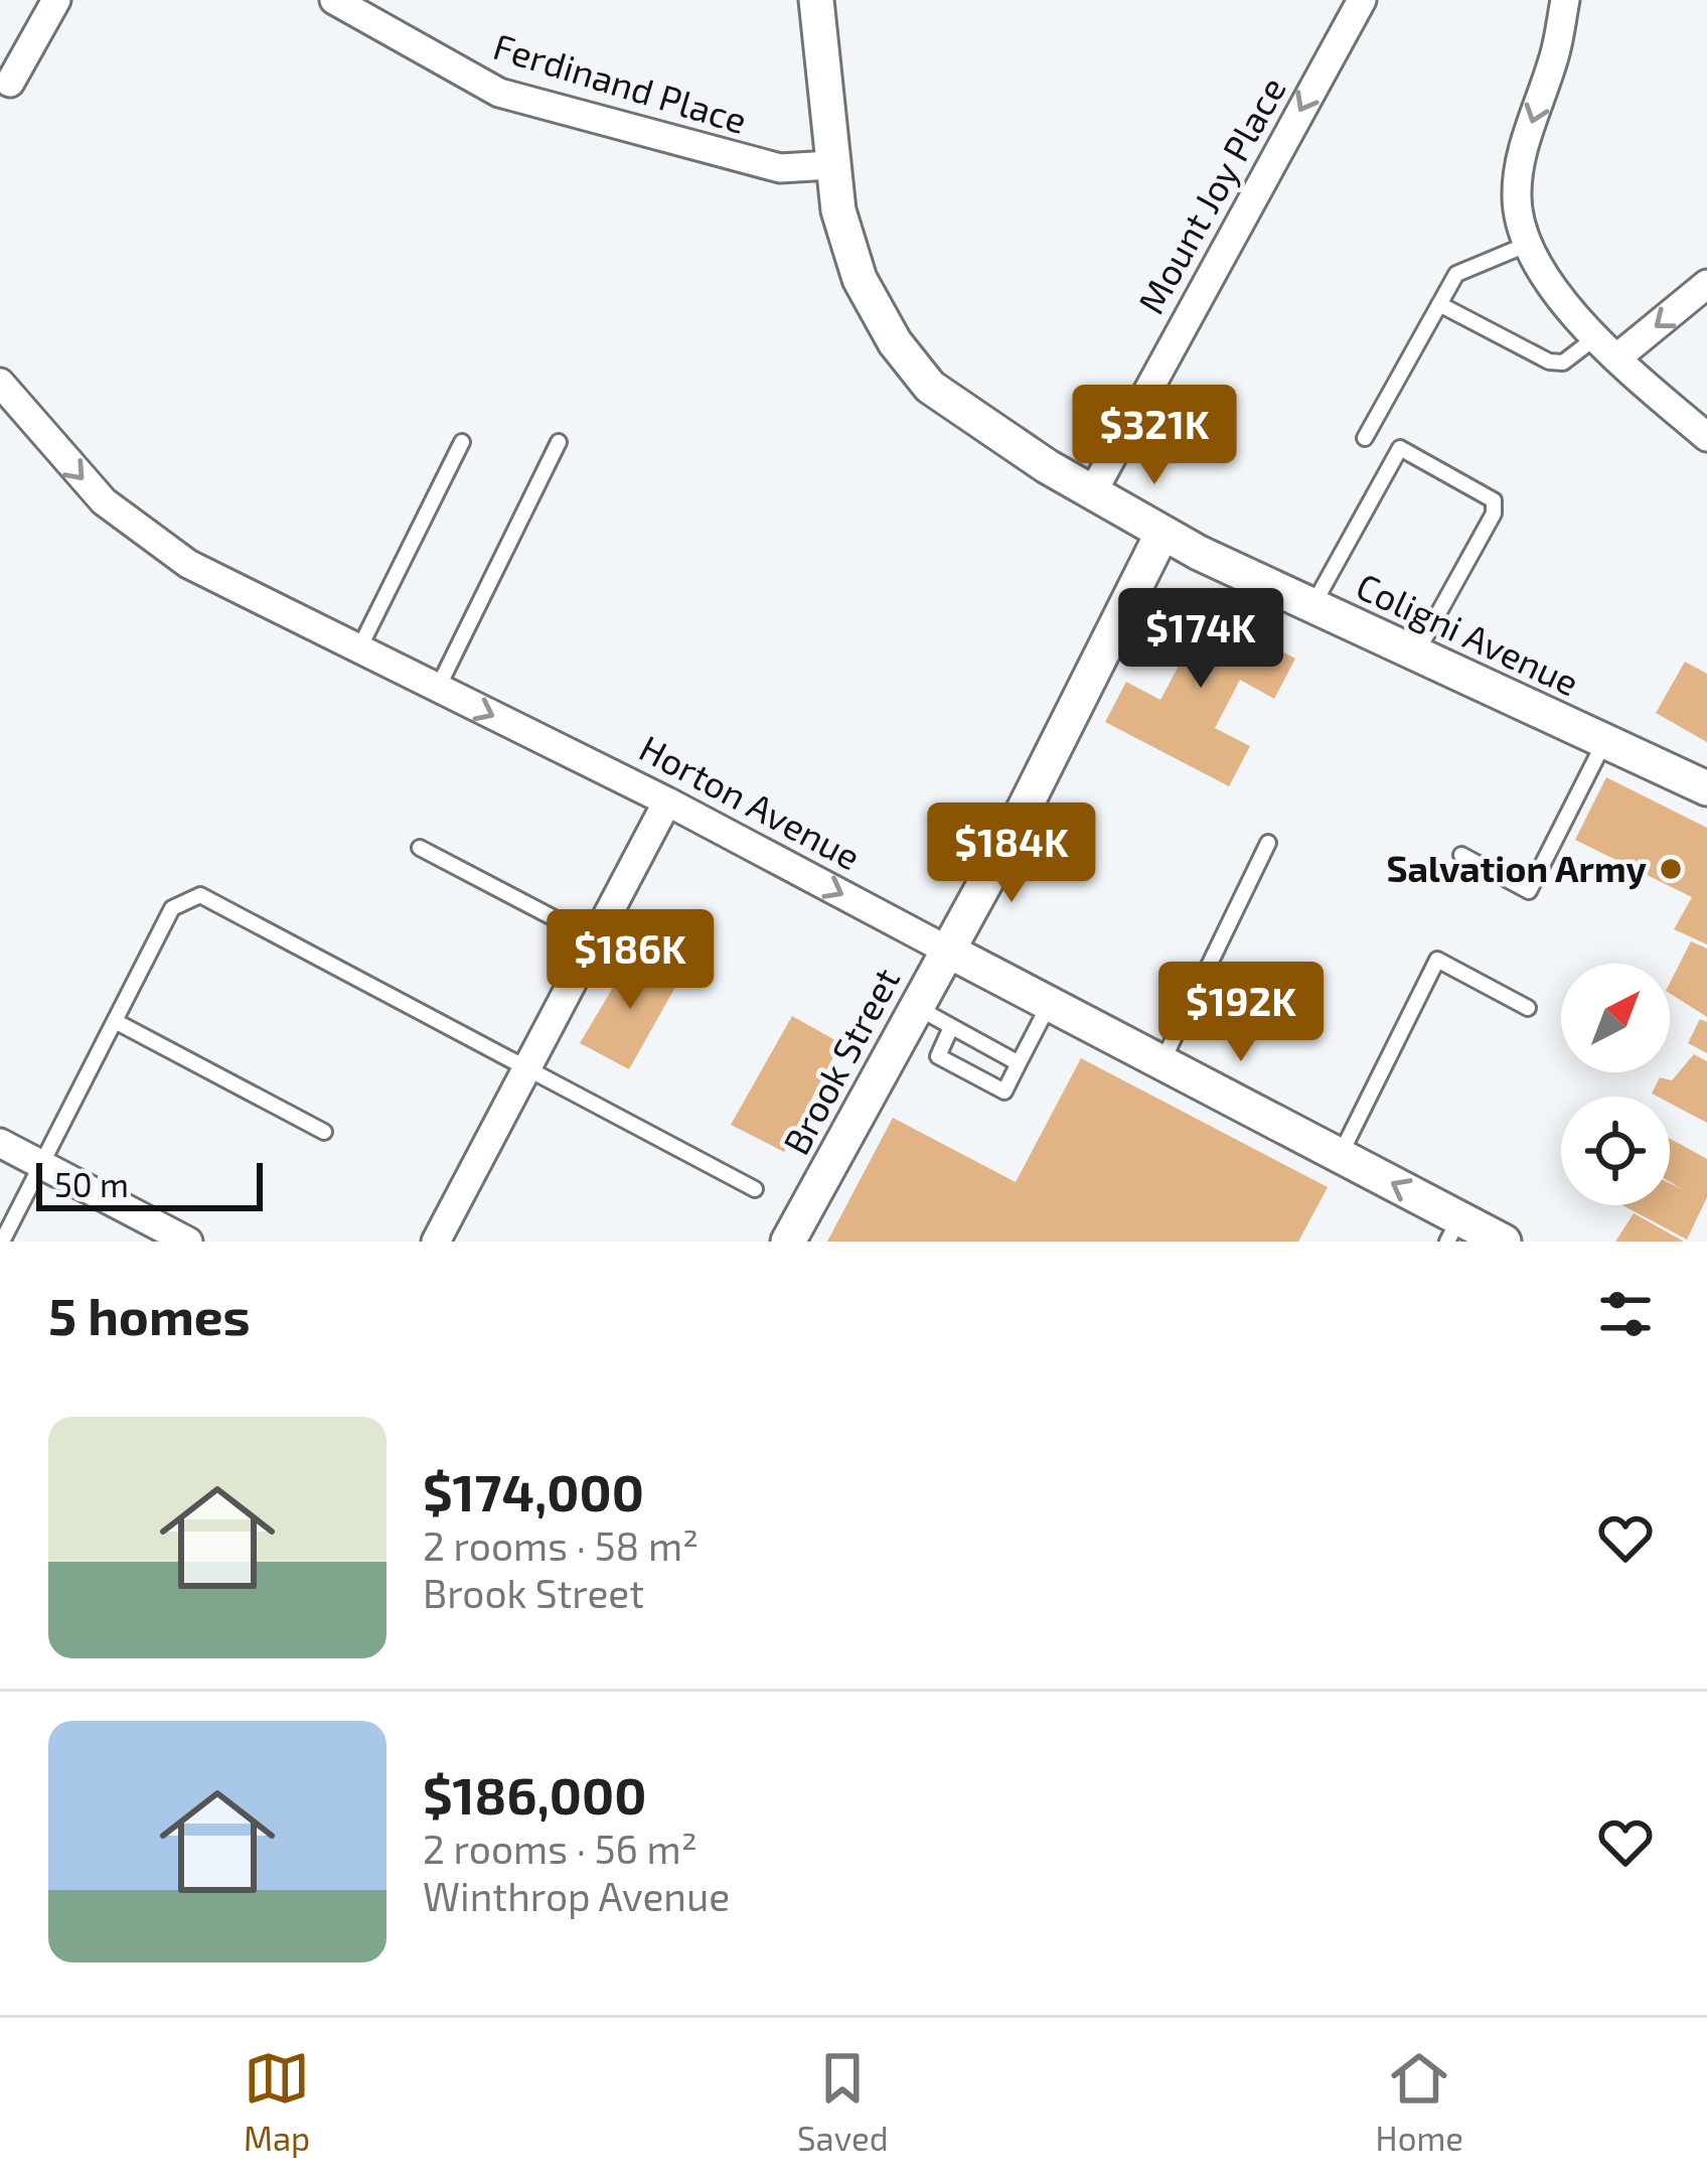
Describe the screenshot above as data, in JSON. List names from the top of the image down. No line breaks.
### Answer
{"streets":{"street":["Ferdinand Place","Mount Joy Place","Coligni Avenue","Horton Avenue","Brook Street"]},"crossings":[["Ferdinand Place","Coligni Avenue"],["Mount Joy Place","Coligni Avenue"],["Coligni Avenue","Brook Street"],["Horton Avenue","Brook Street"]],"one_way":["Mount Joy Place"],"places":["Salvation Army"],"scale_bar":"50 m","north":"top right","page":{"price":["$321K","$174K","$184K","$186K","$192K"],"scale":"50 m","heading":"5 homes","list":[{"name":"$174,000","note":"2 rooms · 58 m² · Brook Street"},{"name":"$186,000","note":"2 rooms · 56 m² · Winthrop Avenue"}],"tabs":["Map","Saved","Home"]}}
